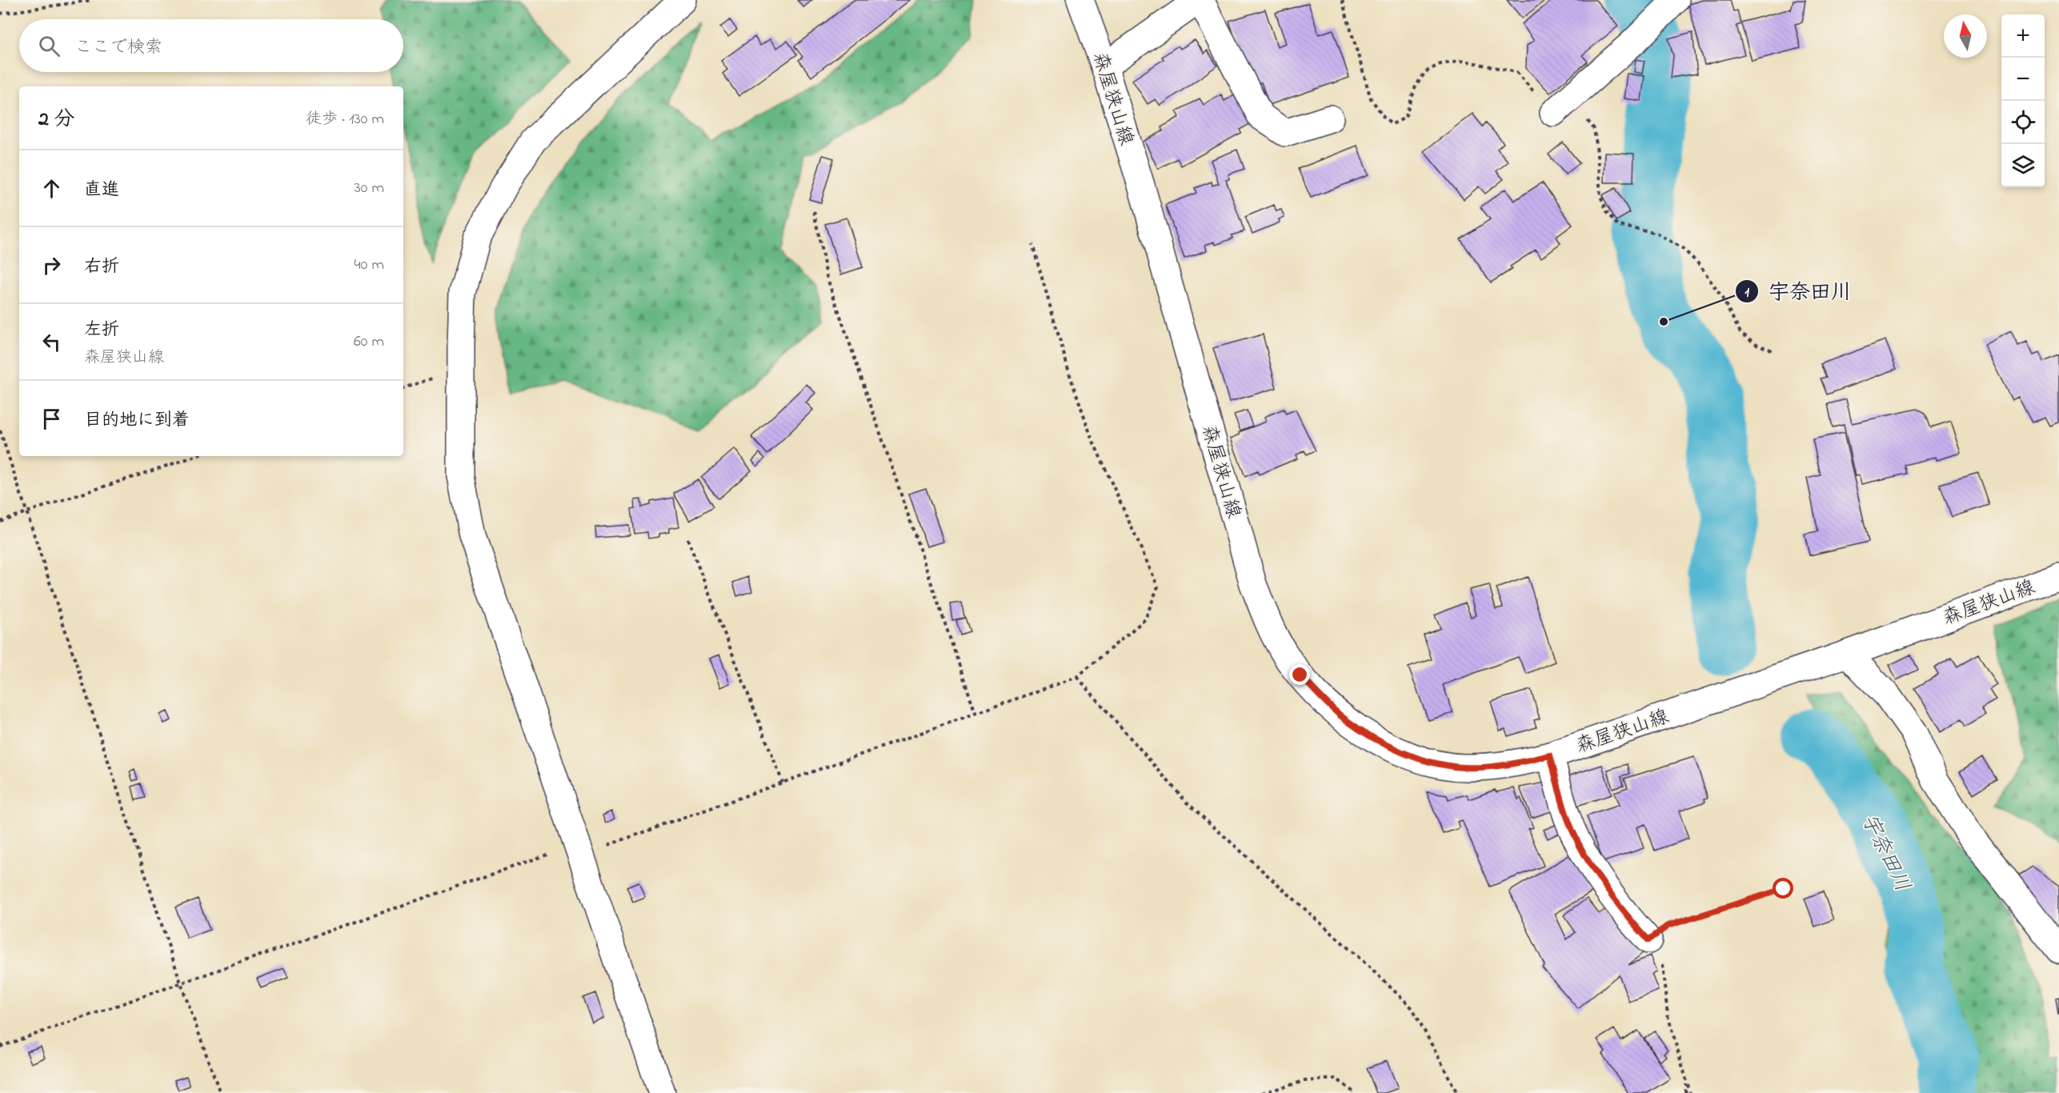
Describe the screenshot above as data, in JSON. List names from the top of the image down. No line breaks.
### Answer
{"streets":{"street":["森屋狭山線"]},"water":["宇奈田川"],"places":["宇奈田川"],"north":"top","page":{"map_buttons":["+","−"],"search":"ここで検索","heading":["2 分","徒歩 · 130 m"],"list":[["直進","30 m"],["右折","40 m"],["左折","森屋狭山線","60 m"],"目的地に到着"]}}
